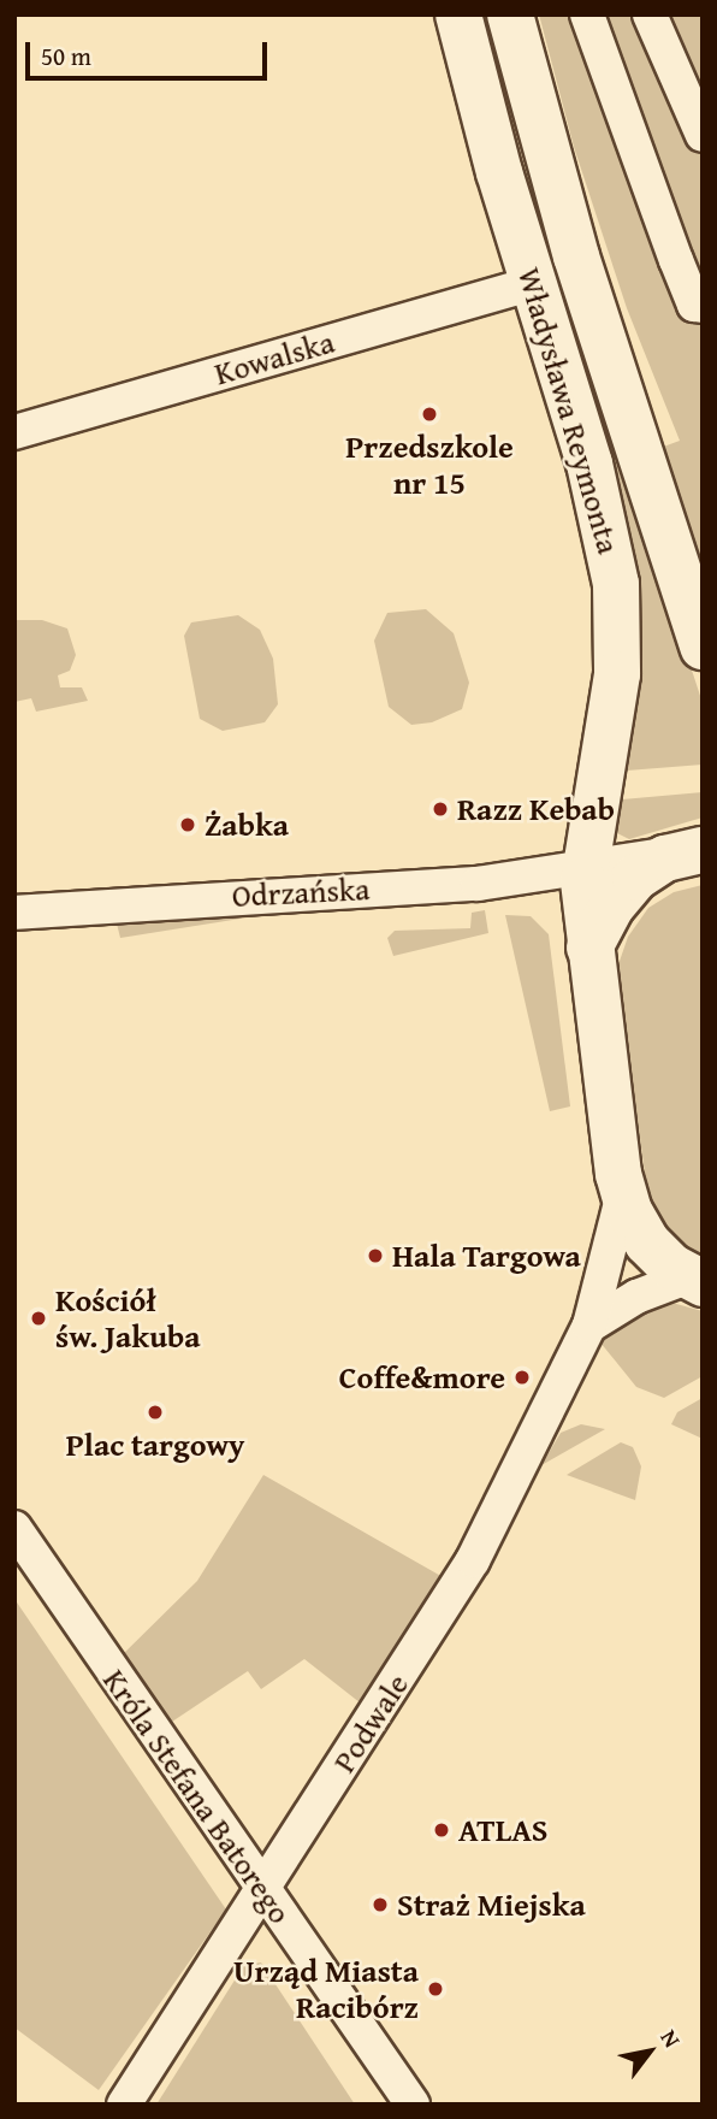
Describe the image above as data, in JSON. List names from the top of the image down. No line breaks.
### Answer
{"streets":{"main road":["Władysława Reymonta"],"street":["Kowalska","Odrzańska","Podwale","Króla Stefana Batorego"]},"crossings":[["Kowalska","Władysława Reymonta"],["Władysława Reymonta","Odrzańska"],["Władysława Reymonta","Podwale"],["Podwale","Króla Stefana Batorego"]],"places":["Przedszkole nr 15","Razz Kebab","Żabka","Hala Targowa","Kościół św. Jakuba","Coffe&more","Plac targowy","ATLAS","Straż Miejska","Urząd Miasta Racibórz"],"scale_bar":"50 m","north":"top right"}
